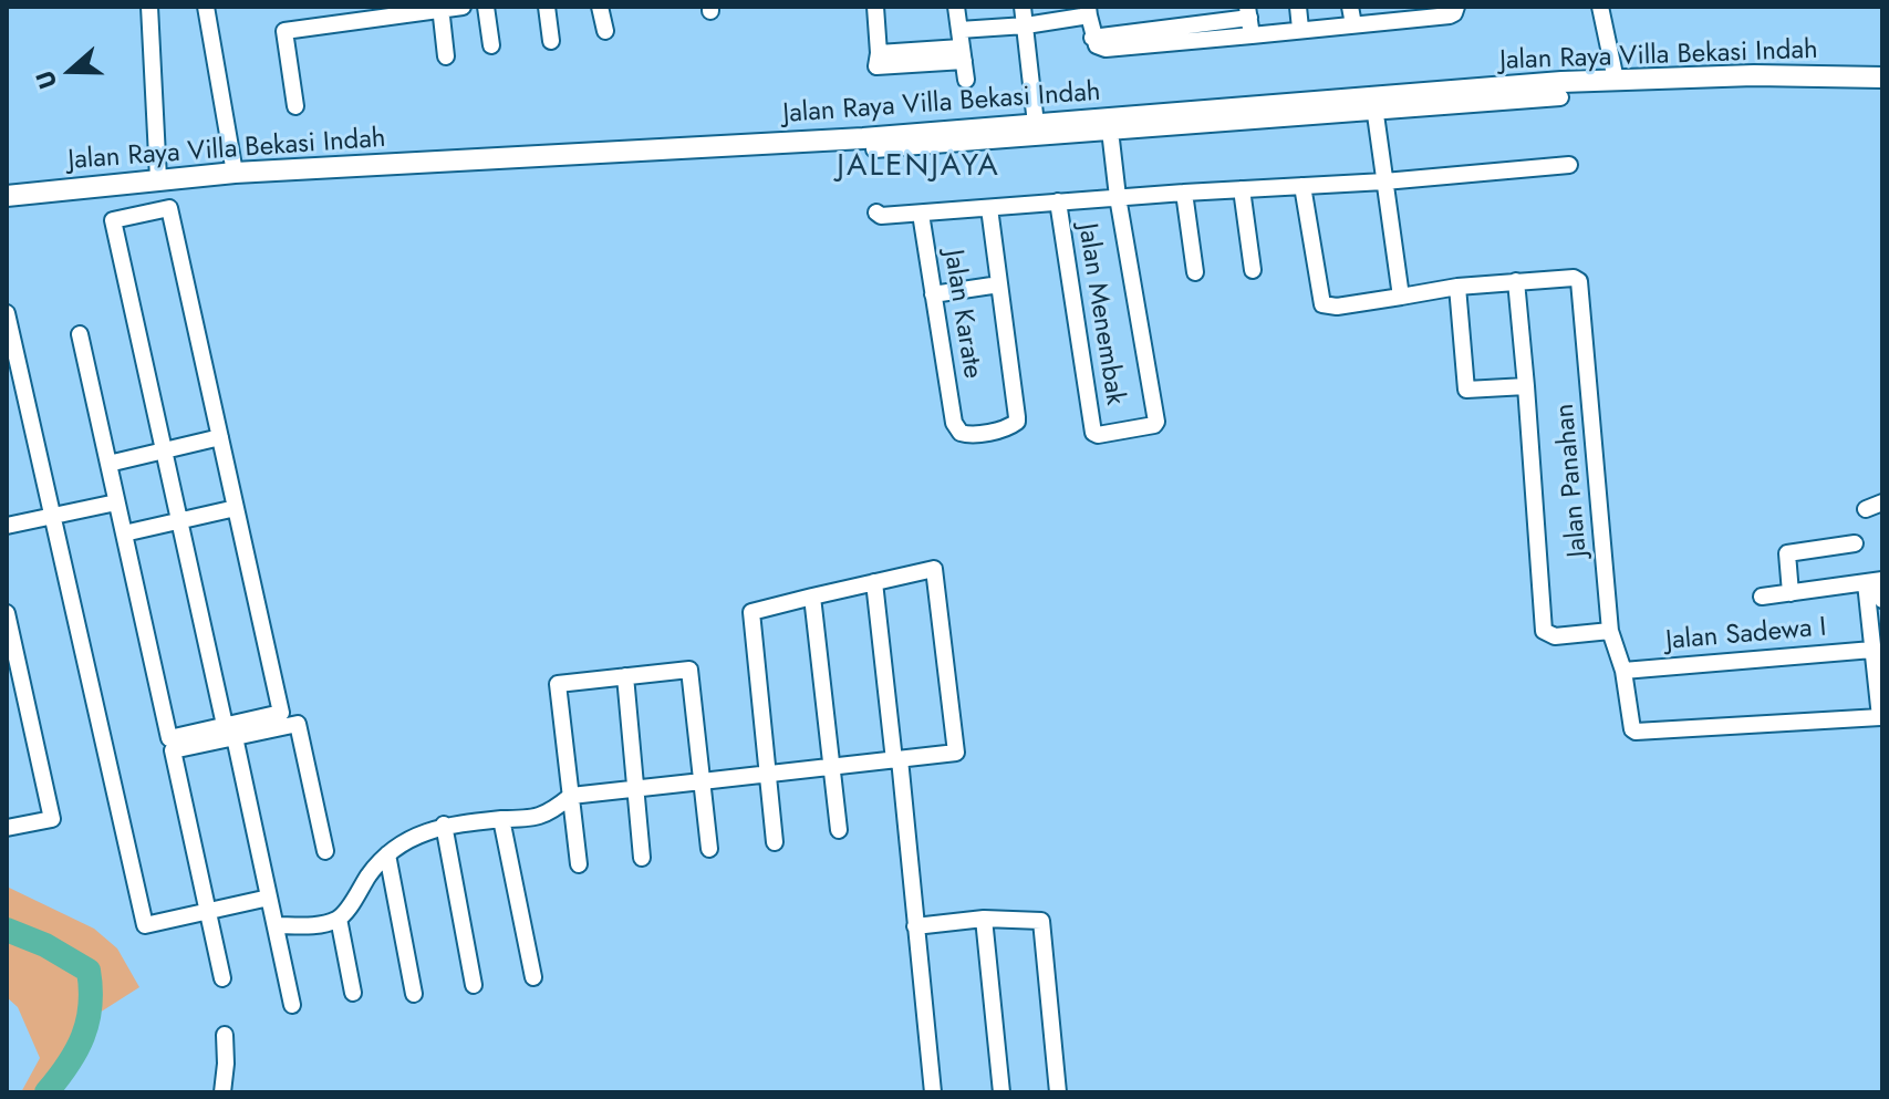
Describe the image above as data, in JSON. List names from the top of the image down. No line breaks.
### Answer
{"streets":{"main road":["Jalan Raya Villa Bekasi Indah"],"street":["Jalan Karate","Jalan Menembak","Jalan Panahan","Jalan Sadewa I"]},"crossings":[["Jalan Panahan","Jalan Sadewa I"]],"districts":["JALENJAYA"],"north":"left"}
